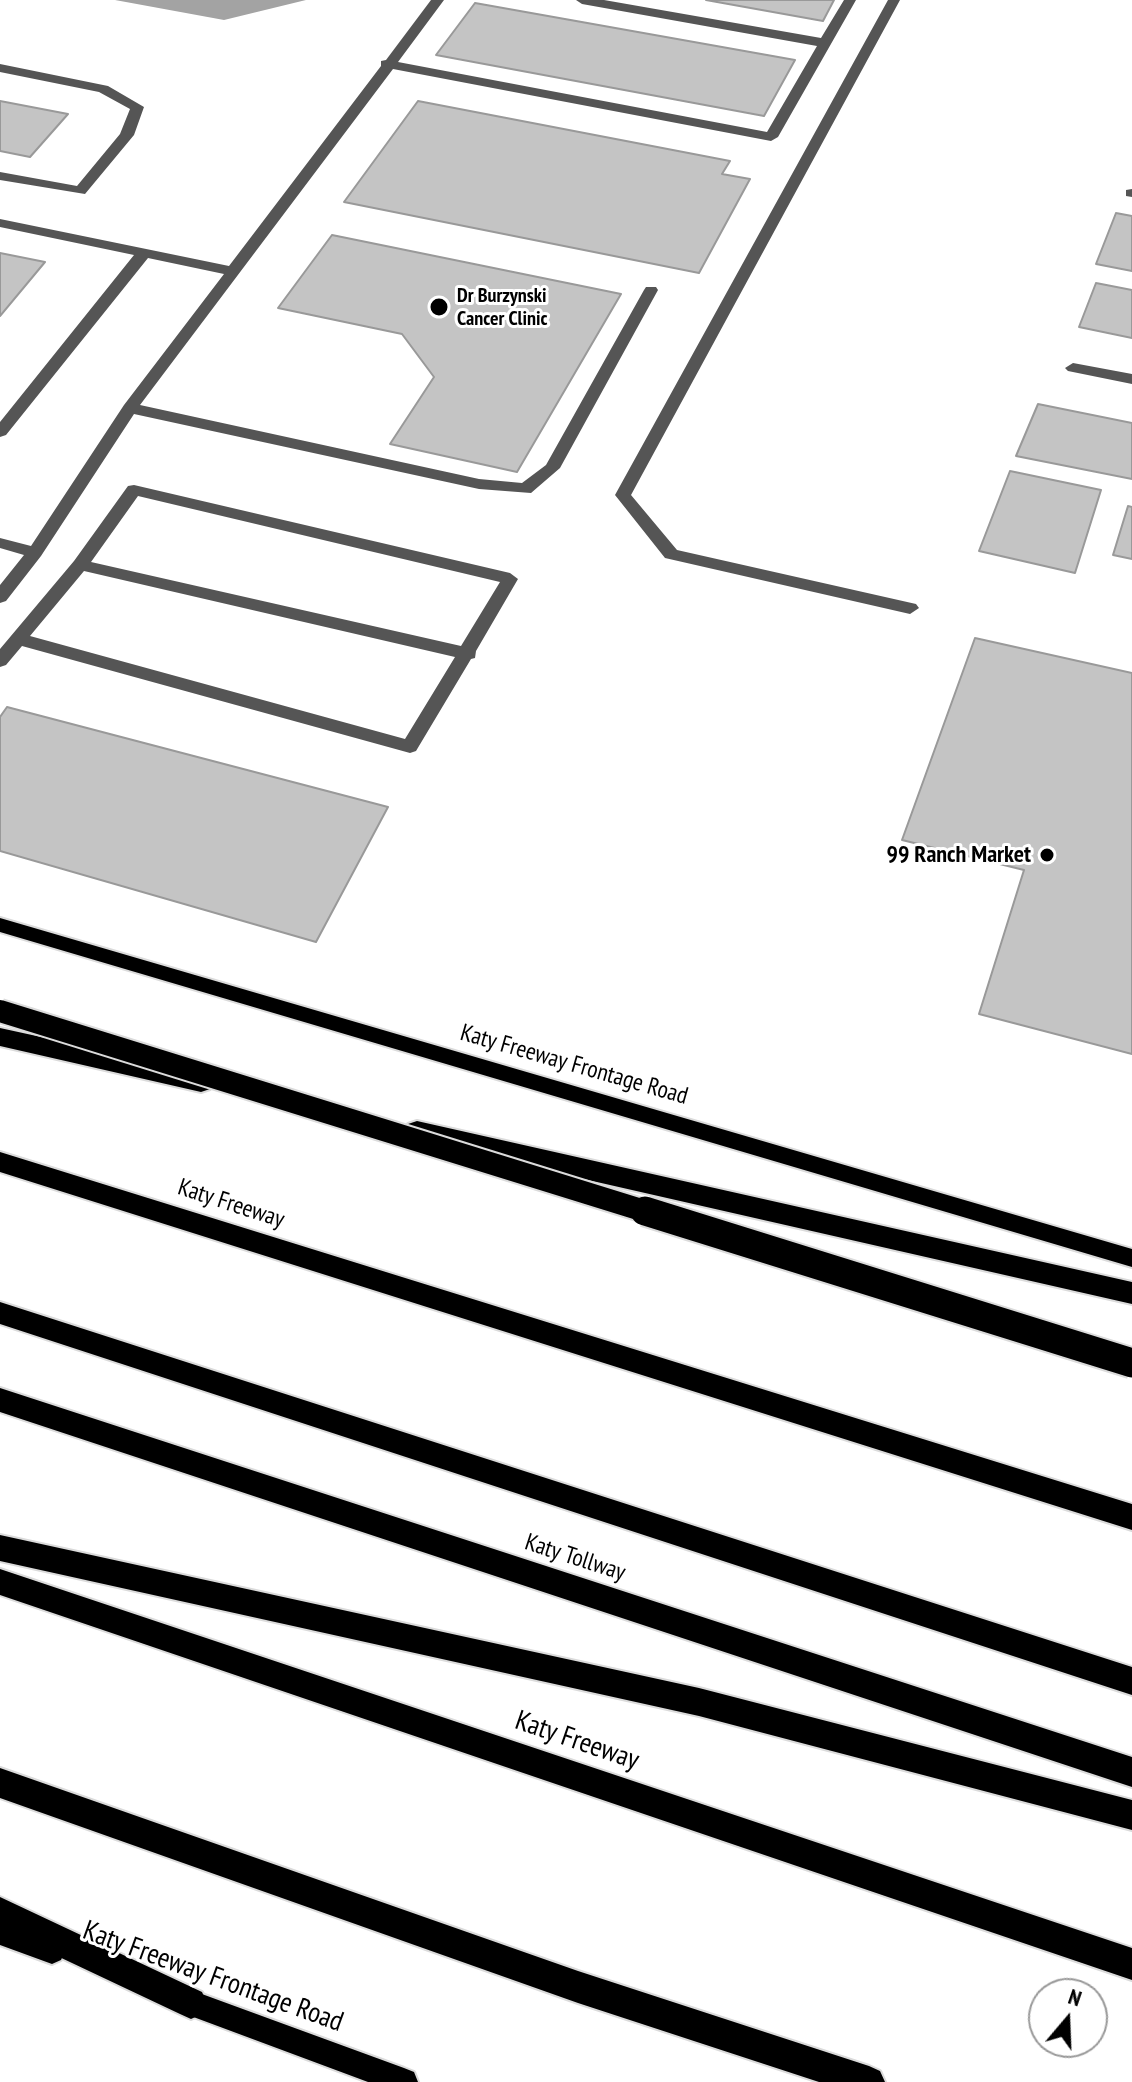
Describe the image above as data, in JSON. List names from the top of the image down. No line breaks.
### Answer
{"streets":{"highway":["Katy Freeway","Katy Tollway"],"main road":["Katy Freeway Frontage Road"]},"places":["Dr Burzynski Cancer Clinic","99 Ranch Market"],"north":"top"}
